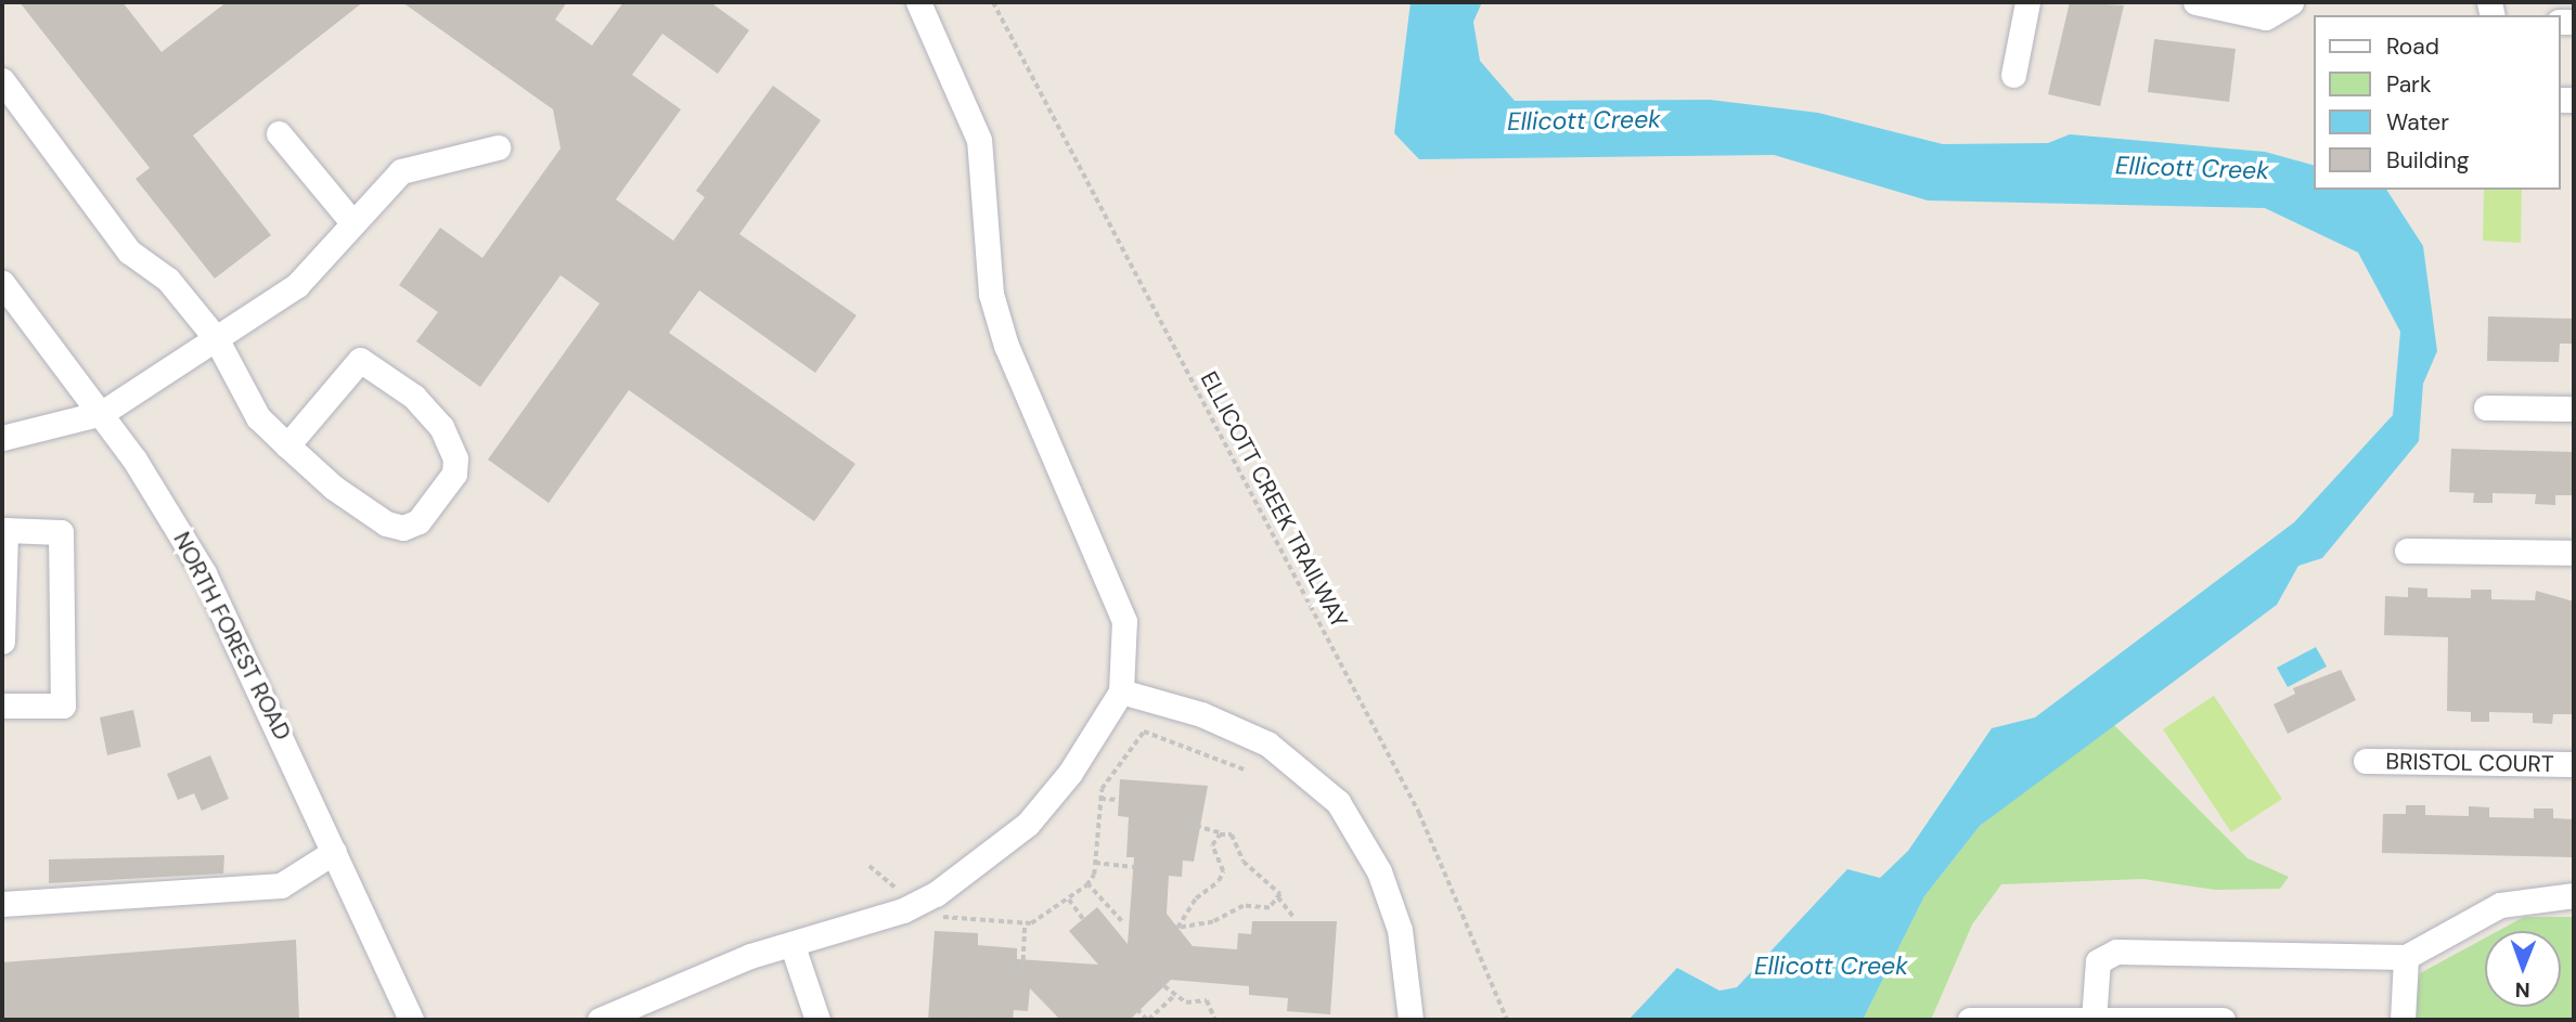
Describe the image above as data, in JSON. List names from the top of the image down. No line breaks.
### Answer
{"streets":{"street":["NORTH FOREST ROAD","BRISTOL COURT"],"path":["ELLICOTT CREEK TRAILWAY"]},"water":["Ellicott Creek"],"legend":["Road","Park","Water","Building"],"north":"bottom"}
